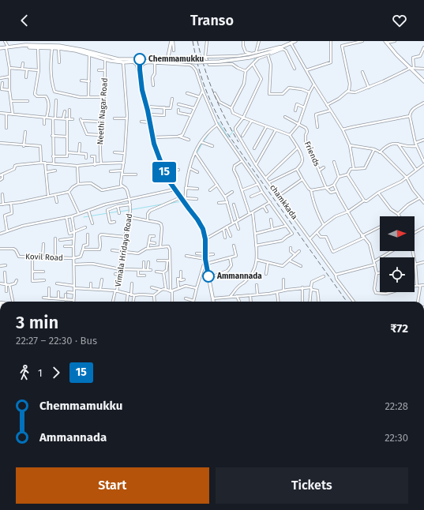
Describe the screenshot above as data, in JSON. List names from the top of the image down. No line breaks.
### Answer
{"streets":{"street":["Neethi Nagar Road","Friends","chamkkada","Vimala Hridaya Road","Kovil Road"]},"places":["Chemmamukku","Ammannada"],"lines":["bus line 15"],"north":"right","page":{"header":"Transo","on_map":"15","heading":["3 min","22:27 – 22:30 · Bus","₹72"],"legs":["1","15"],"list":[{"name":"Chemmamukku","value":"22:28"},{"name":"Ammannada","value":"22:30"}],"buttons":["Start","Tickets"]}}
